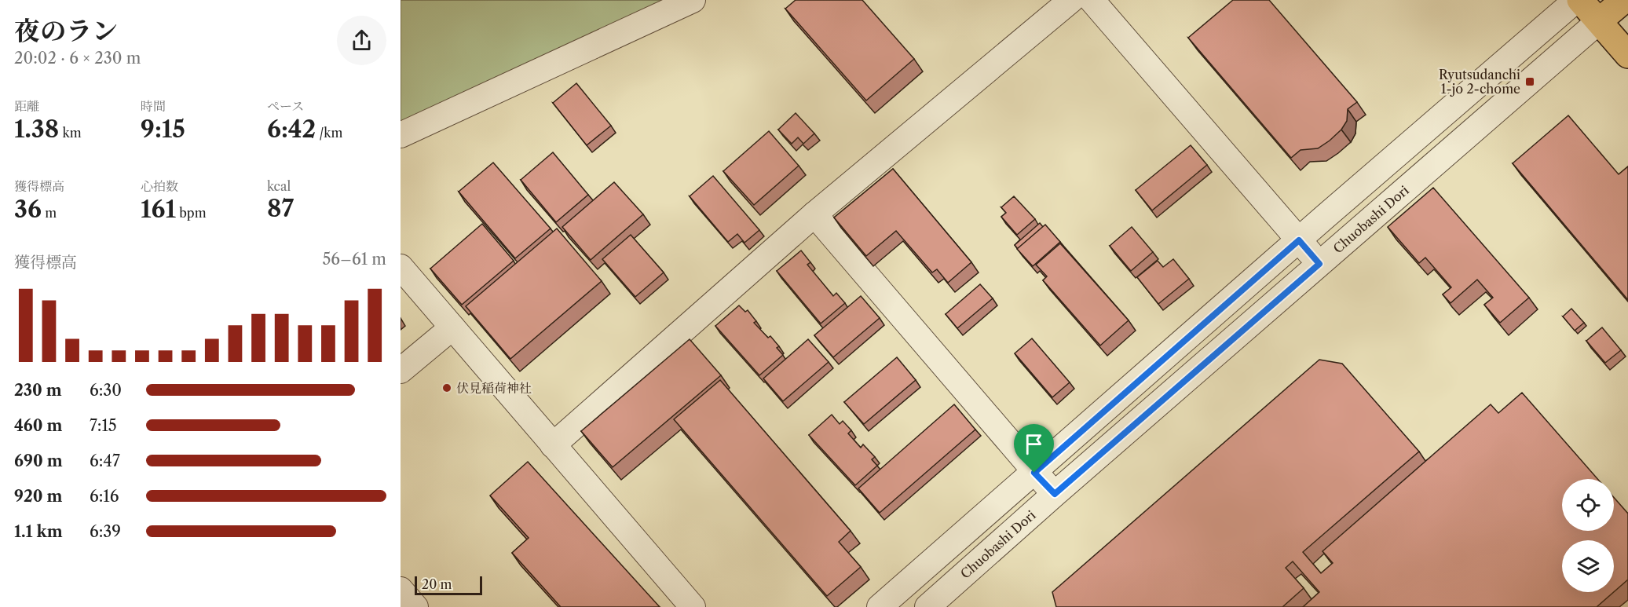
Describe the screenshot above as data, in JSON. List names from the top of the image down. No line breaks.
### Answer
{"streets":{"main road":["Chuobashi Dori"]},"places":{"transit":["Ryutsudanchi 1-jo 2-chome"],"other":["伏見稲荷神社"]},"scale_bar":"20 m","page":{"heading":["夜のラン","20:02 · 6 × 230 m"],"stats":[["距離","1.38 km"],["時間","9:15"],["ペース","6:42 /km"],["獲得標高","36 m"],["心拍数","161 bpm"],["kcal","87"]],"chart":["獲得標高","56–61 m"],"list":[{"name":"230 m","note":"6:30"},{"name":"460 m","note":"7:15"},{"name":"690 m","note":"6:47"},{"name":"920 m","note":"6:16"},{"name":"1.1 km","note":"6:39"}],"scale":"20 m"}}
